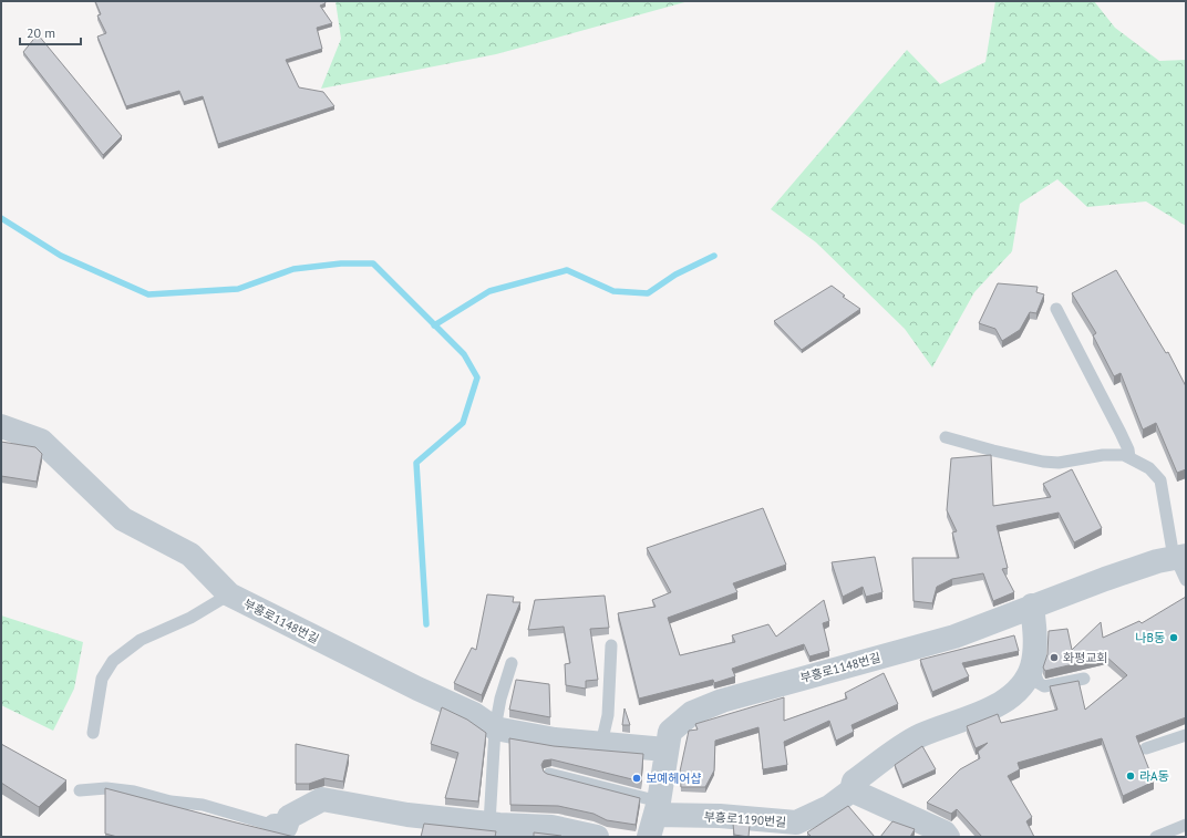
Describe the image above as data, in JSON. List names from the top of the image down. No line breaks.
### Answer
{"streets":{"street":["부흥로1148번길","부흥로1190번길"]},"crossings":[["부흥로1148번길","부흥로1190번길"]],"places":["나B동","화평교회","라A동","보예헤어샵"],"scale_bar":"20 m"}
